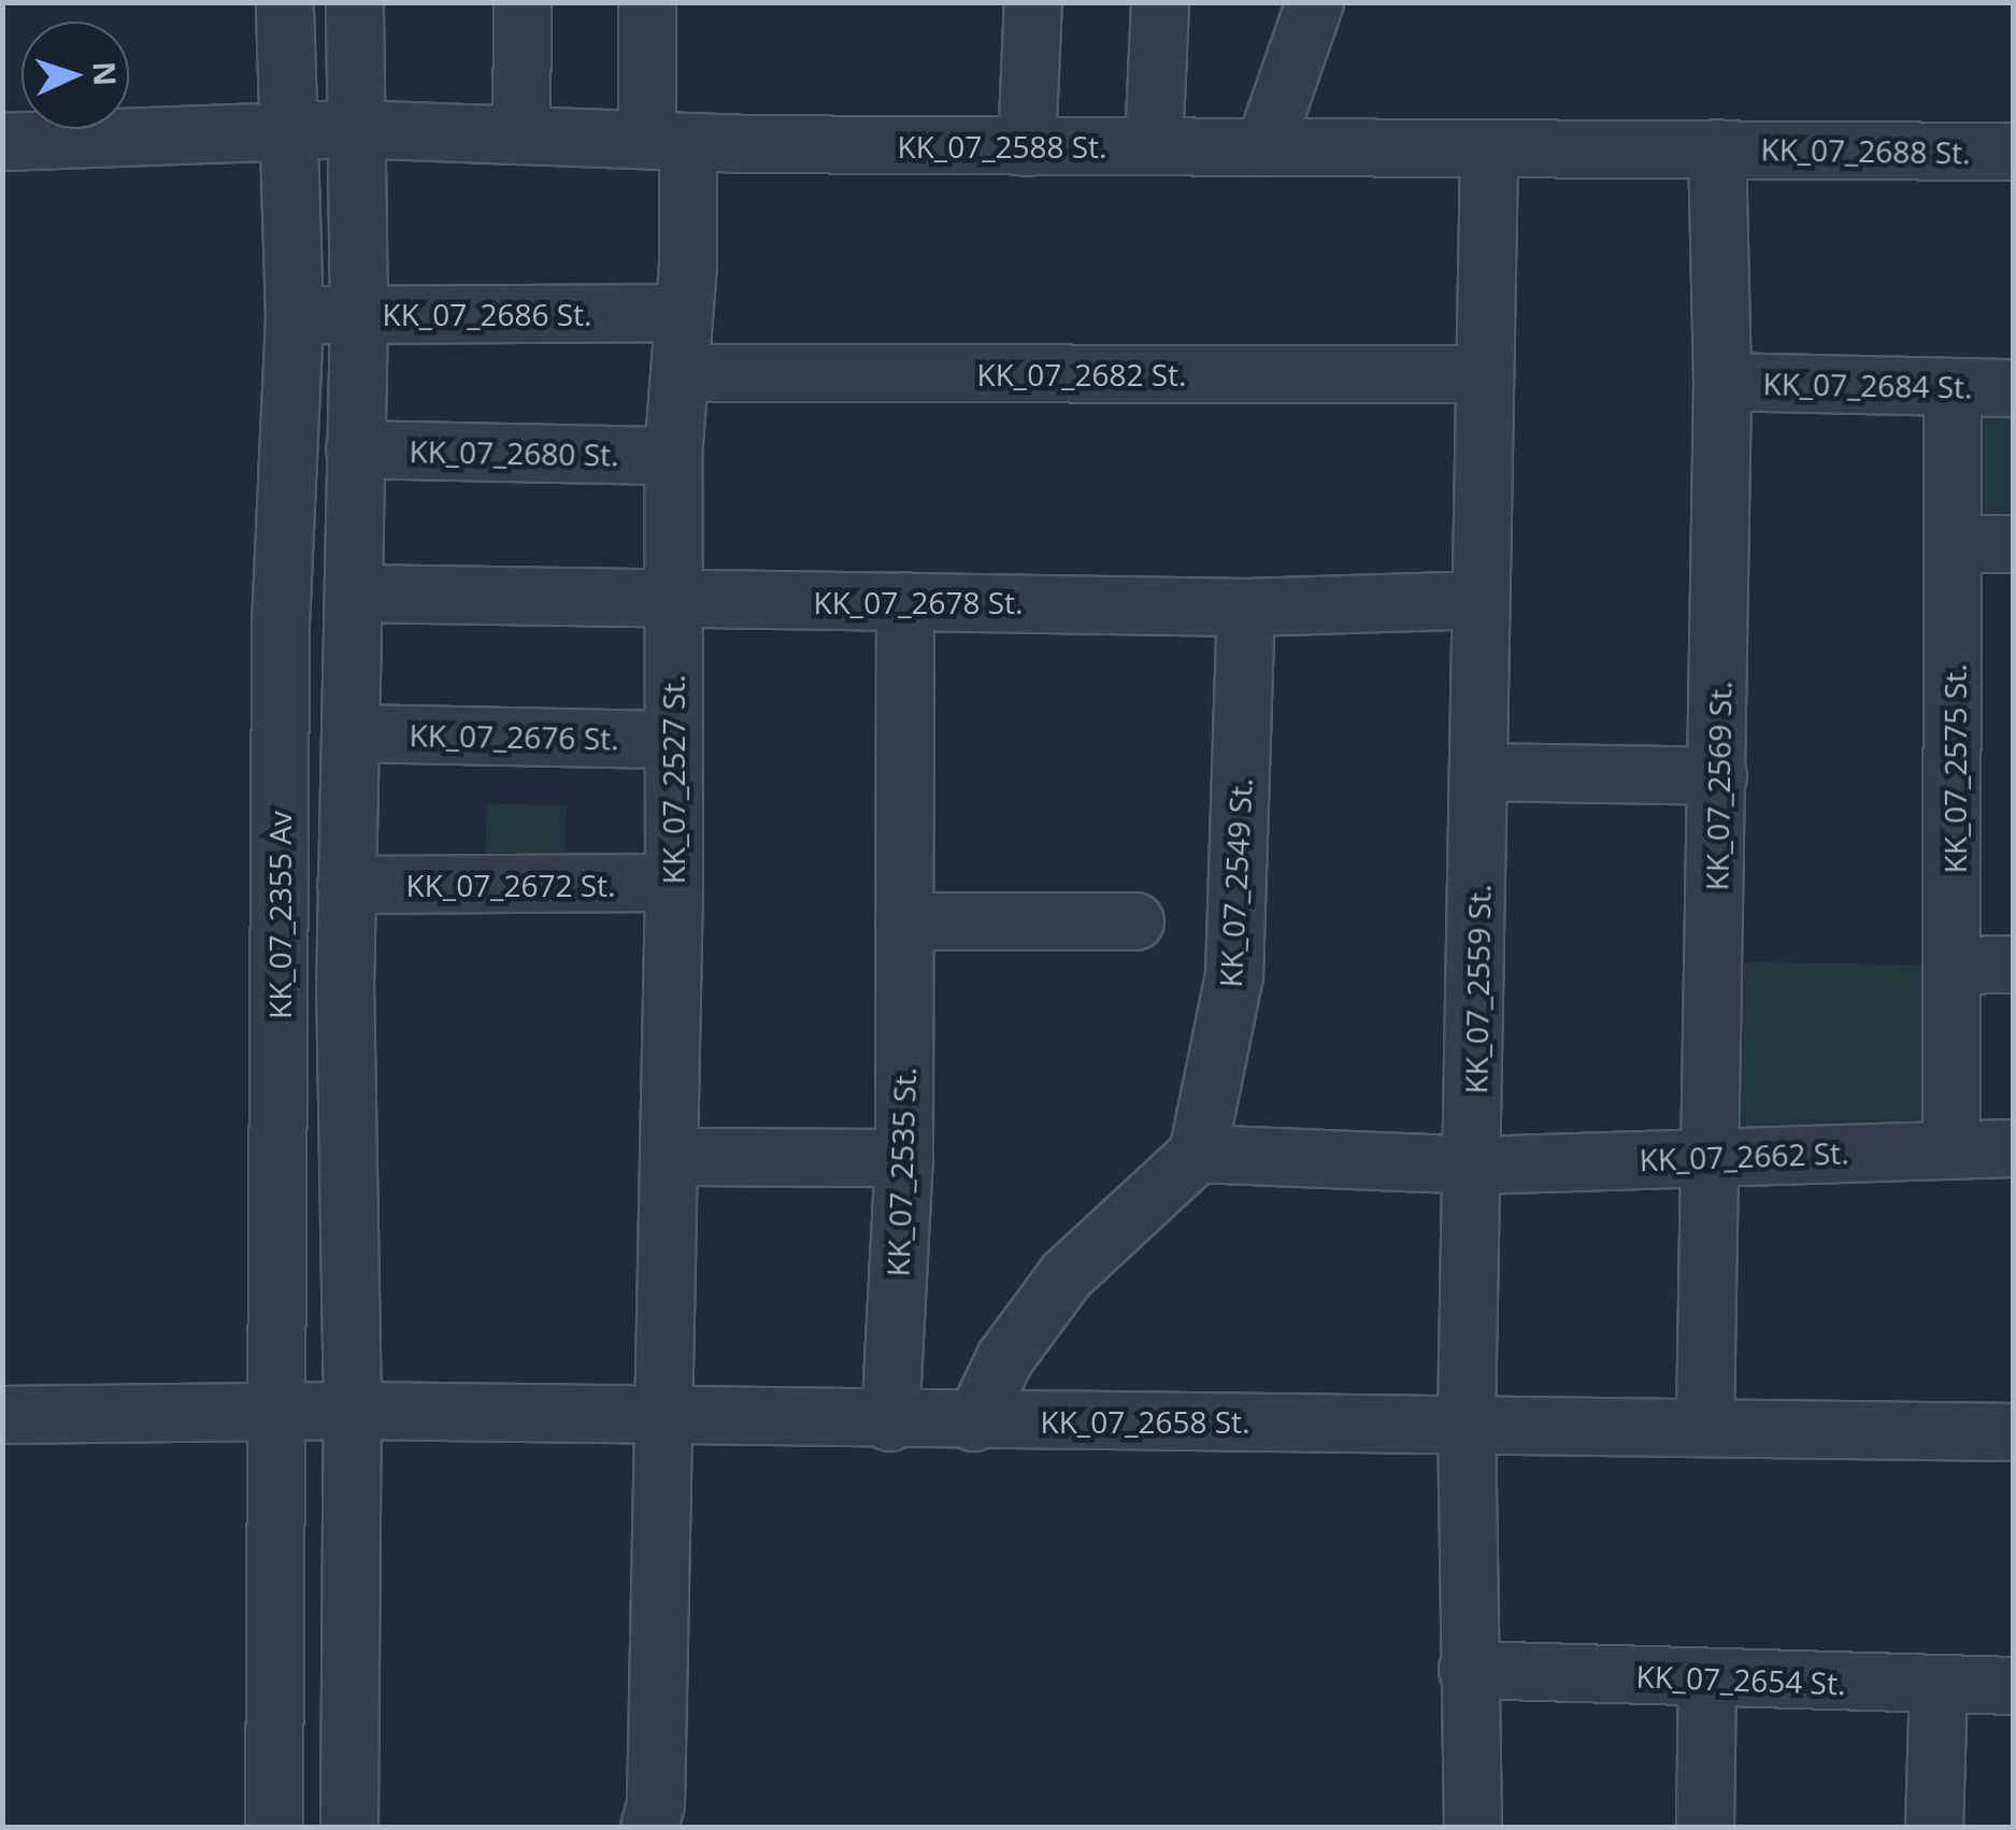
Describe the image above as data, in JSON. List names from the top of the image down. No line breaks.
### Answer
{"streets":{"street":["KK_07_2588 St.","KK_07_2688 St.","KK_07_2686 St.","KK_07_2682 St.","KK_07_2684 St.","KK_07_2680 St.","KK_07_2678 St.","KK_07_2676 St.","KK_07_2575 St.","KK_07_2527 St.","KK_07_2569 St.","KK_07_2549 St.","KK_07_2672 St.","KK_07_2355 Av","KK_07_2559 St.","KK_07_2662 St.","KK_07_2535 St.","KK_07_2658 St.","KK_07_2654 St."]},"crossings":[["KK_07_2588 St.","KK_07_2688 St."],["KK_07_2588 St.","KK_07_2527 St."],["KK_07_2588 St.","KK_07_2569 St."],["KK_07_2588 St.","KK_07_2355 Av"],["KK_07_2588 St.","KK_07_2559 St."],["KK_07_2688 St.","KK_07_2569 St."],["KK_07_2686 St.","KK_07_2527 St."],["KK_07_2686 St.","KK_07_2355 Av"],["KK_07_2682 St.","KK_07_2527 St."],["KK_07_2682 St.","KK_07_2559 St."],["KK_07_2684 St.","KK_07_2575 St."],["KK_07_2684 St.","KK_07_2569 St."],["KK_07_2680 St.","KK_07_2527 St."],["KK_07_2678 St.","KK_07_2527 St."],["KK_07_2678 St.","KK_07_2549 St."],["KK_07_2678 St.","KK_07_2559 St."],["KK_07_2678 St.","KK_07_2535 St."],["KK_07_2676 St.","KK_07_2527 St."],["KK_07_2575 St.","KK_07_2662 St."],["KK_07_2527 St.","KK_07_2672 St."],["KK_07_2527 St.","KK_07_2658 St."],["KK_07_2569 St.","KK_07_2662 St."],["KK_07_2569 St.","KK_07_2658 St."],["KK_07_2549 St.","KK_07_2662 St."],["KK_07_2355 Av","KK_07_2658 St."],["KK_07_2559 St.","KK_07_2662 St."],["KK_07_2559 St.","KK_07_2658 St."],["KK_07_2559 St.","KK_07_2654 St."],["KK_07_2535 St.","KK_07_2658 St."]],"north":"right"}
